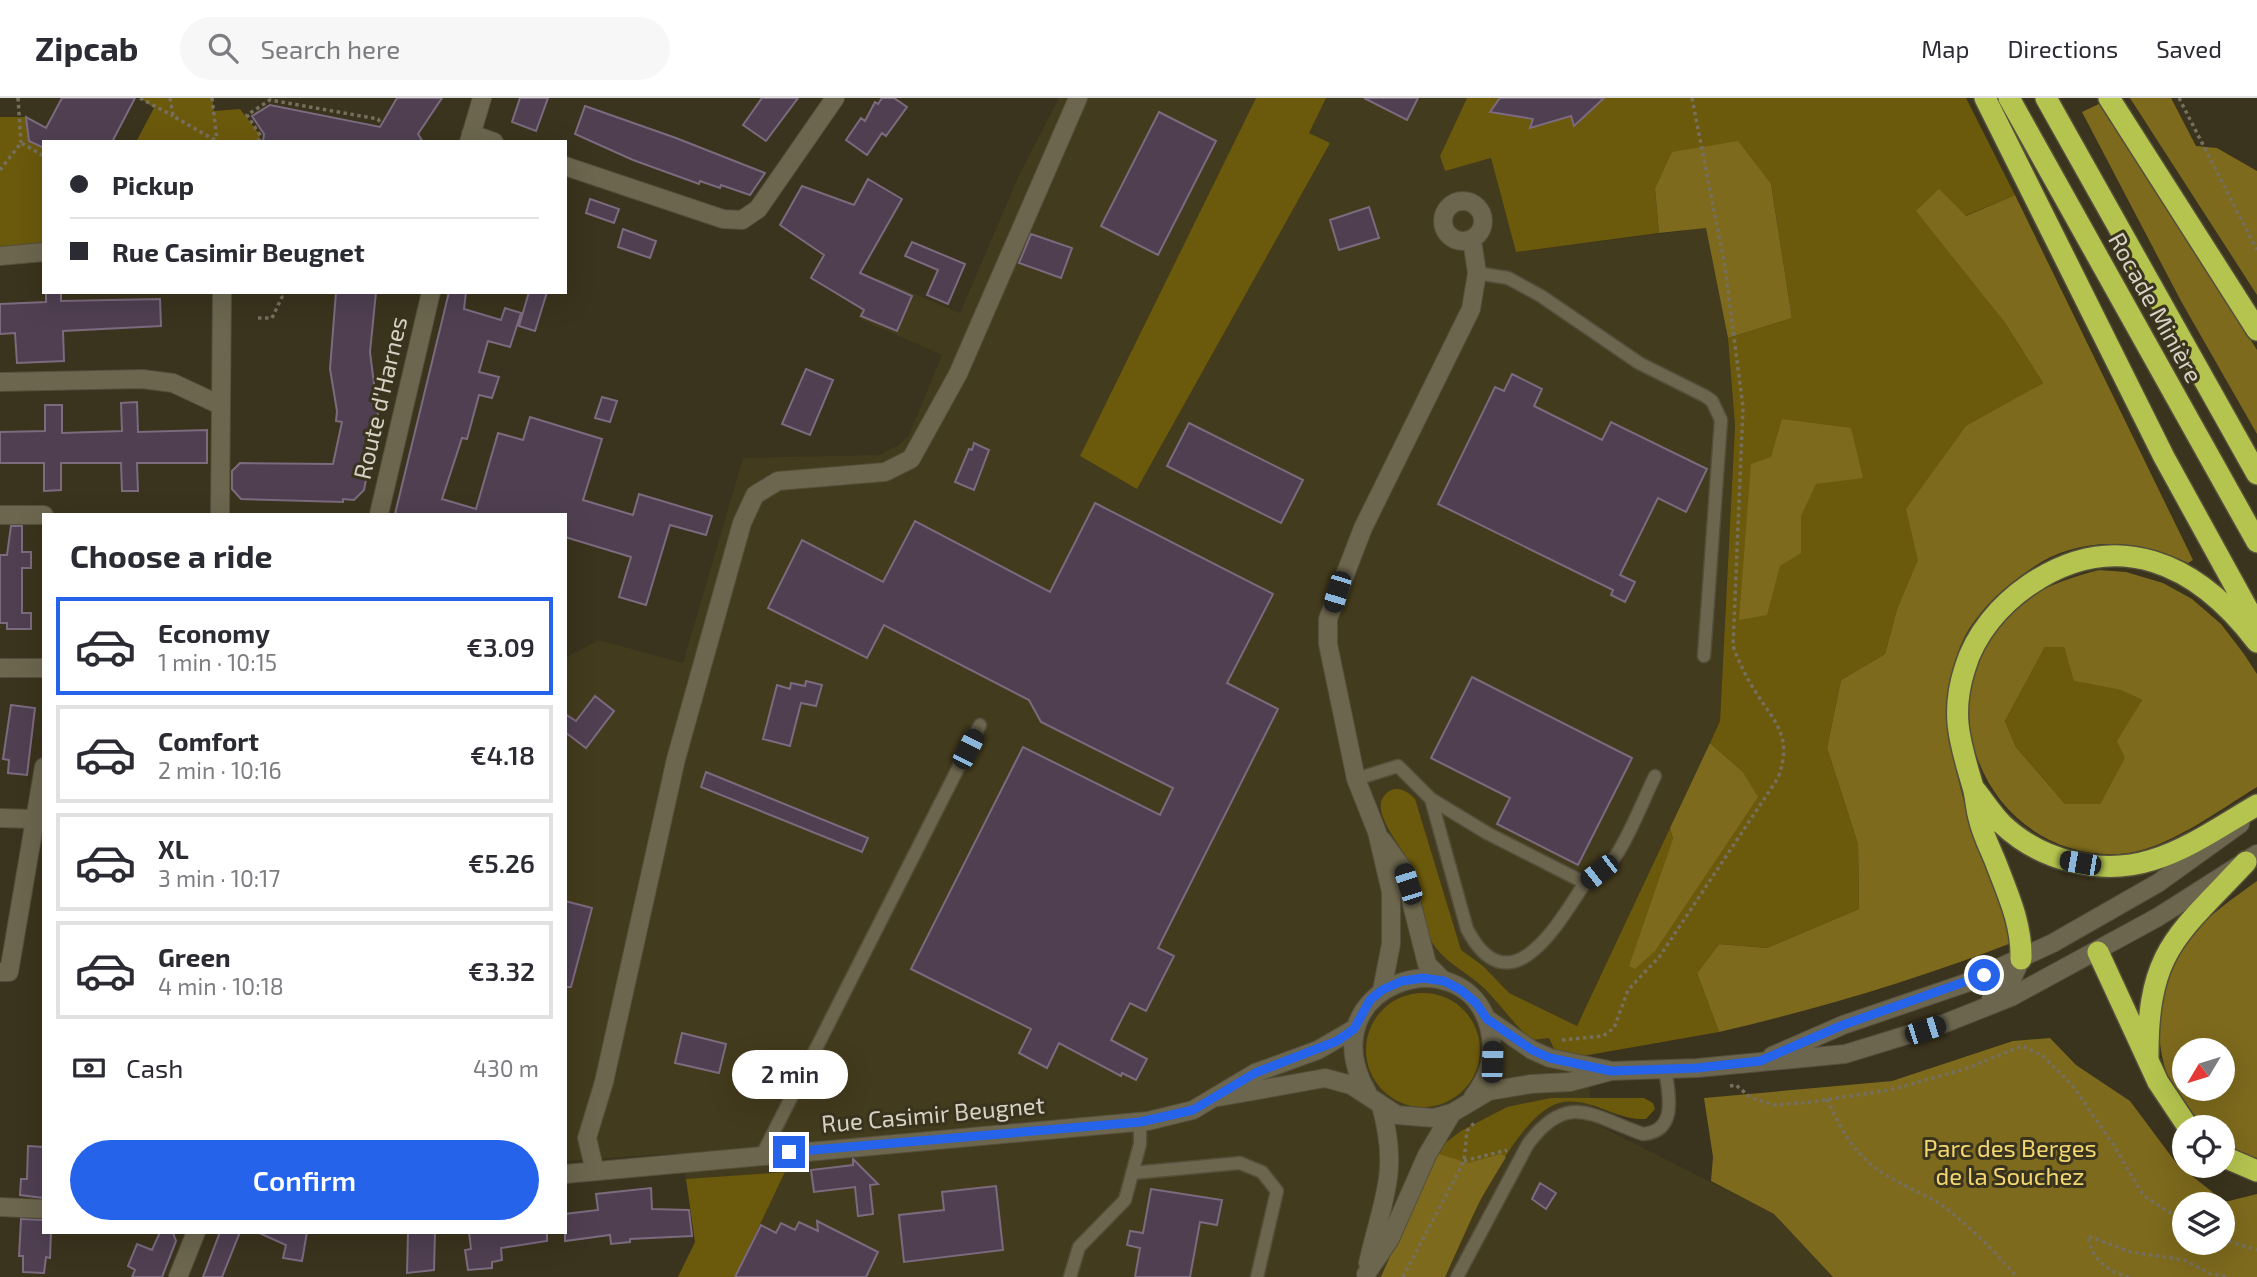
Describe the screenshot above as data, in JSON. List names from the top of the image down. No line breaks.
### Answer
{"streets":{"highway":["Rocade Minière"],"main road":["Route d'Harnes","Rue Casimir Beugnet"]},"parks":["Parc des Berges de la Souchez"],"north":"bottom left","page":{"header":"Zipcab","search":"Search here","nav":["Map","Directions","Saved"],"banner":["Pickup","Rue Casimir Beugnet"],"heading":"Choose a ride","list":[{"name":"Economy","note":"1 min · 10:15","value":"€3.09"},{"name":"Comfort","note":"2 min · 10:16","value":"€4.18"},{"name":"XL","note":"3 min · 10:17","value":"€5.26"},{"name":"Green","note":"4 min · 10:18","value":"€3.32"}],"pay":["Cash","430 m"],"bubble":"2 min","buttons":"Confirm"}}
